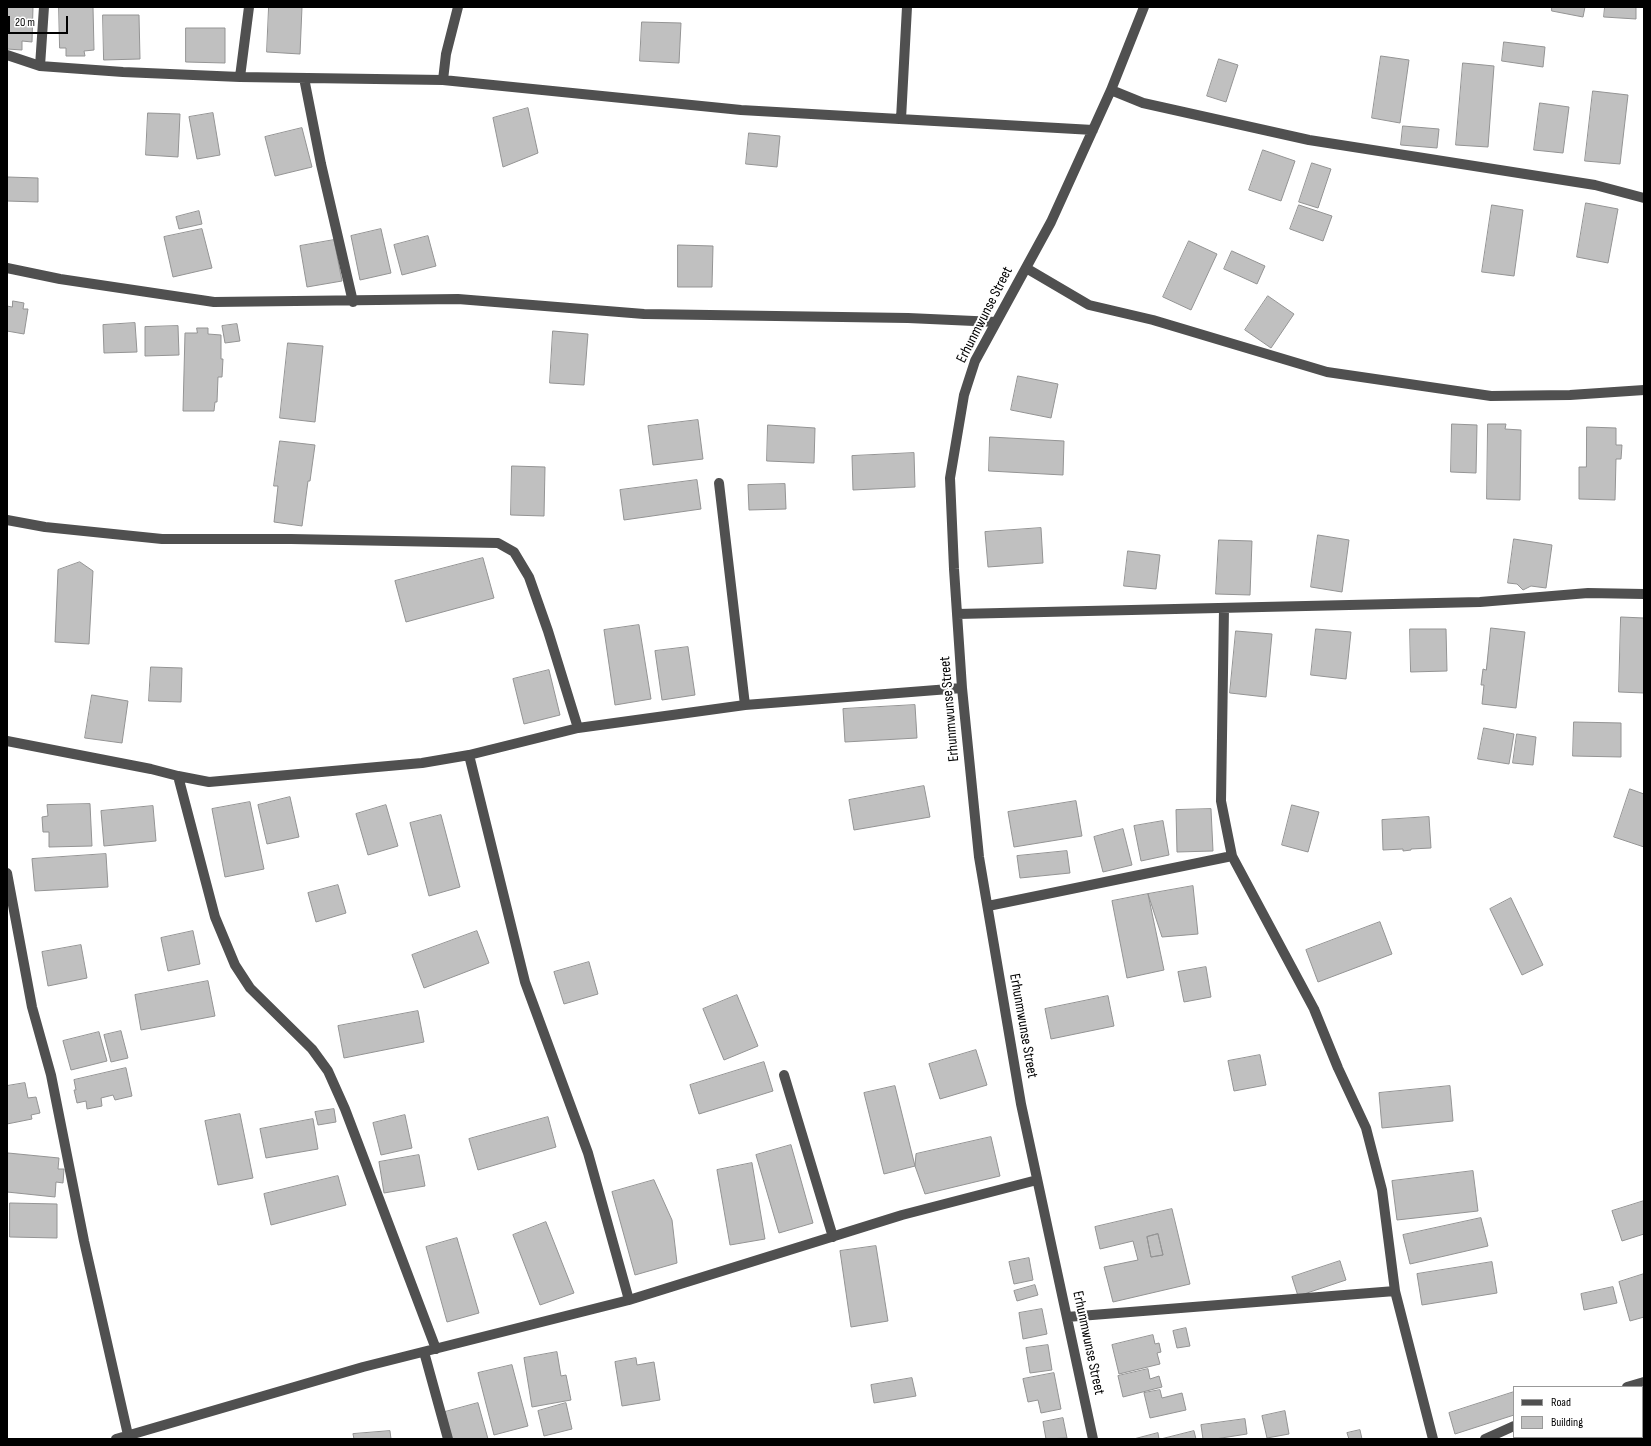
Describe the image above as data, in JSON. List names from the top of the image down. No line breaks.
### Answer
{"streets":{"street":["Erhunmwunse Street"]},"legend":["Road","Building"],"scale_bar":"20 m"}
